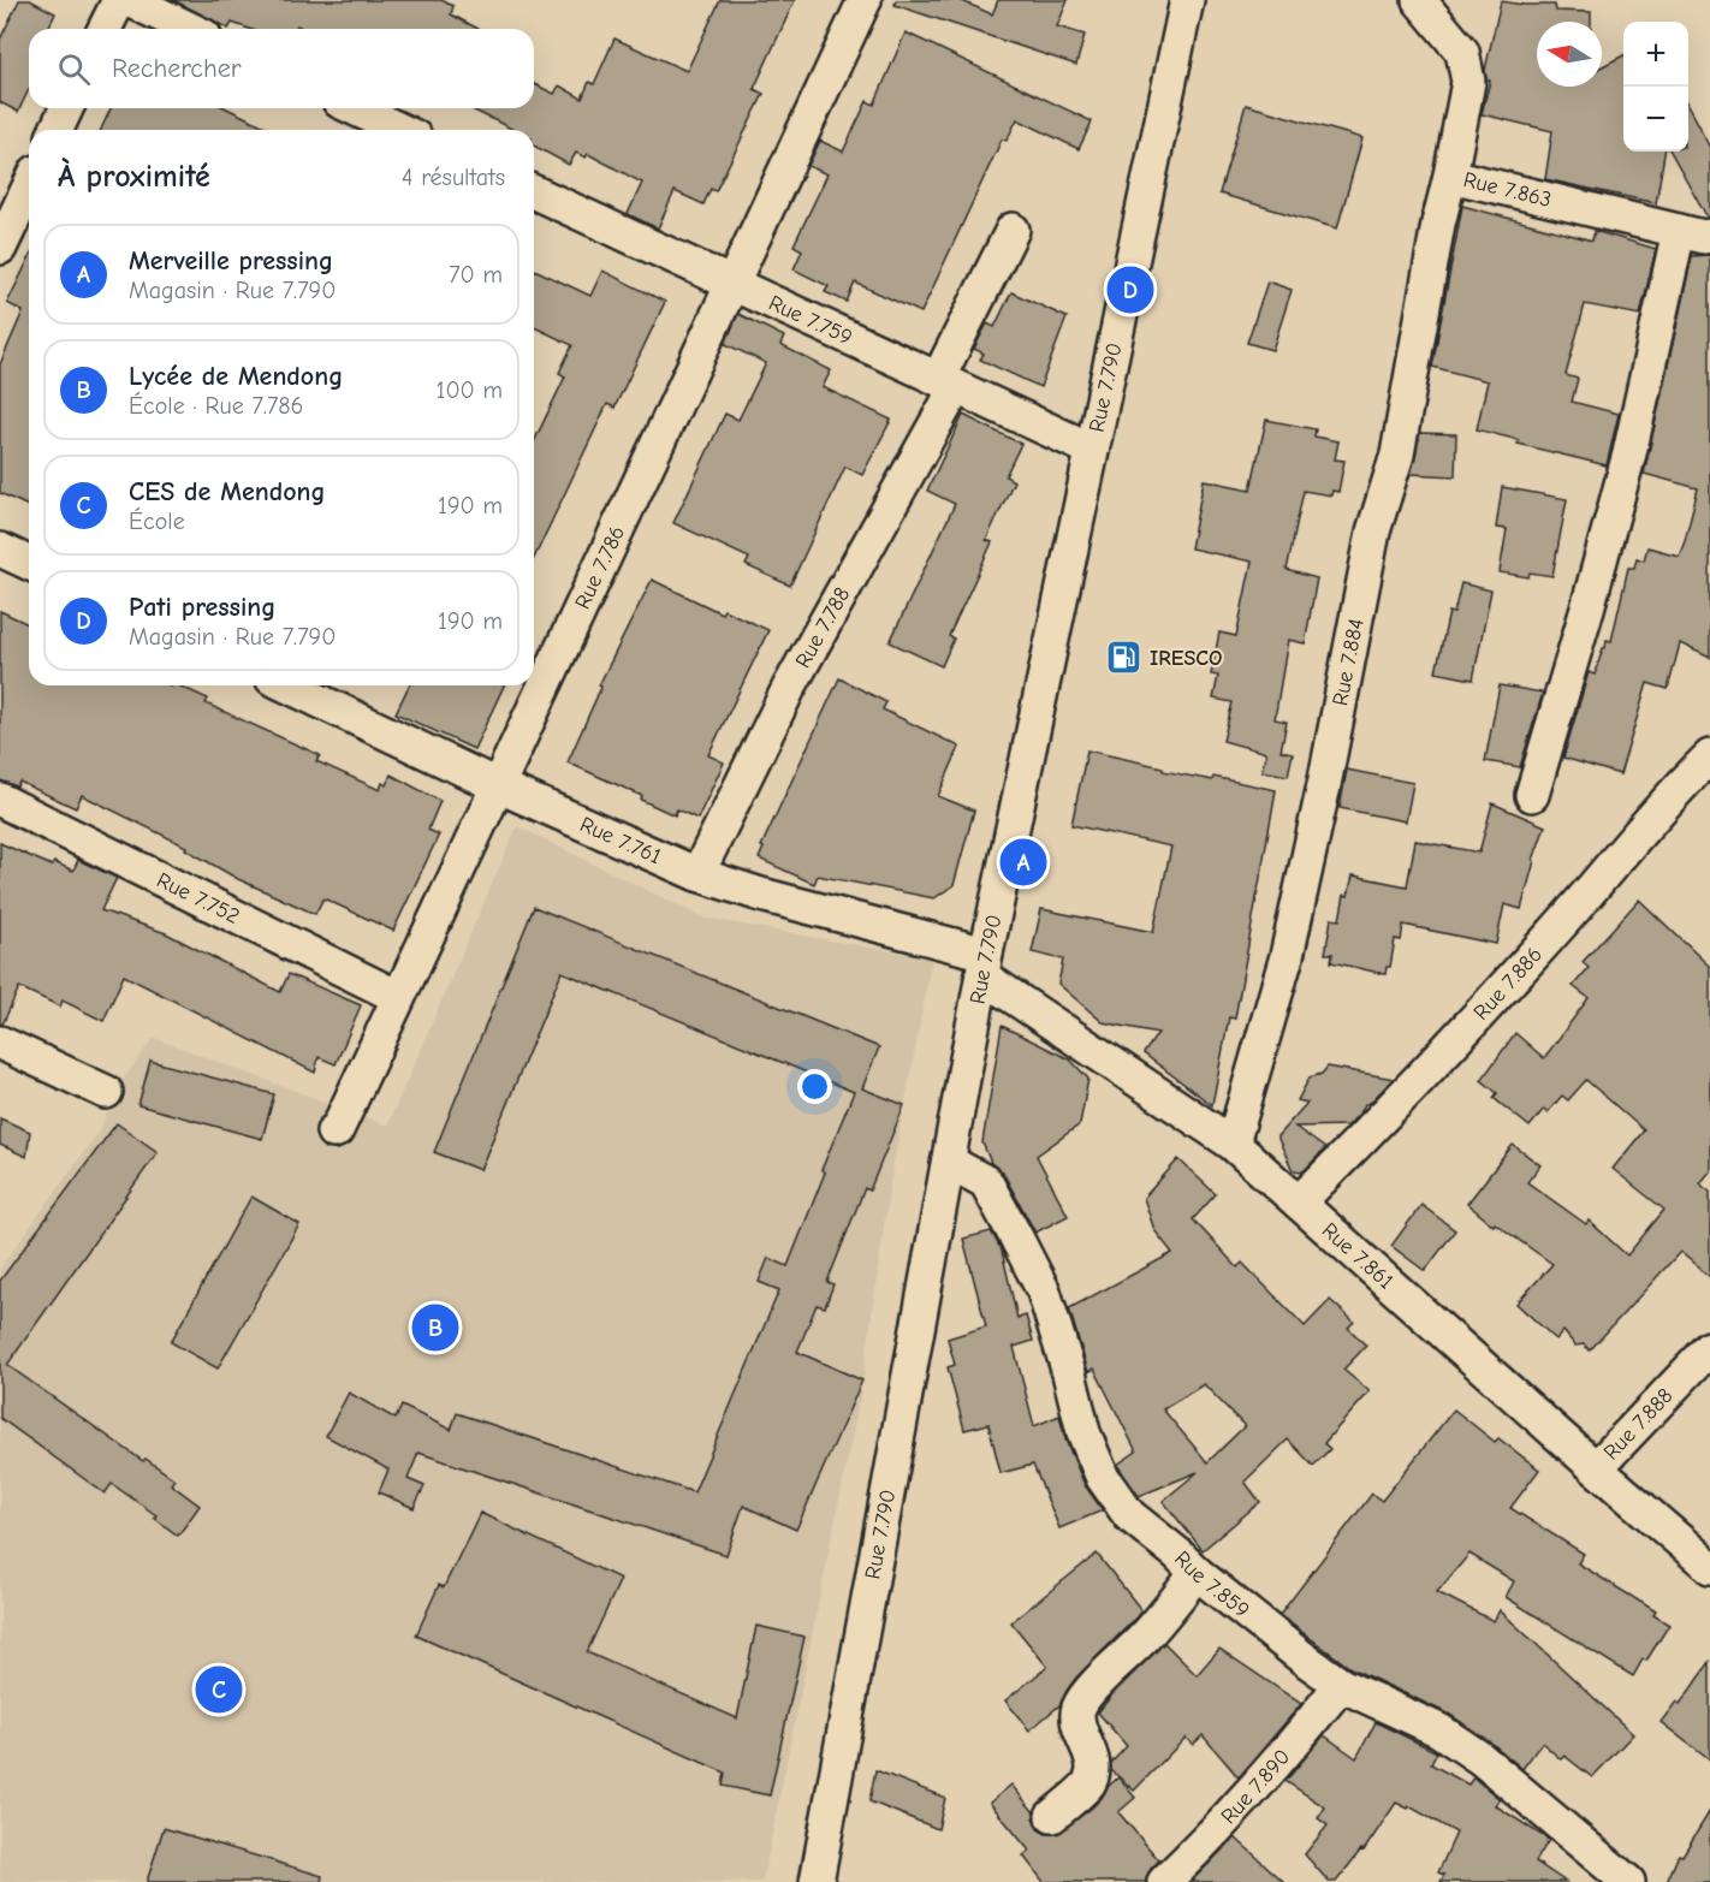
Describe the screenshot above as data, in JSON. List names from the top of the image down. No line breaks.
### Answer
{"streets":{"street":["Rue 7.863","Rue 7.759","Rue 7.790","Rue 7.786","Rue 7.788","Rue 7.884","Rue 7.761","Rue 7.752","Rue 7.886","Rue 7.861","Rue 7.888","Rue 7.859","Rue 7.890"]},"crossings":[["Rue 7.863","Rue 7.884"],["Rue 7.759","Rue 7.790"],["Rue 7.759","Rue 7.786"],["Rue 7.759","Rue 7.788"],["Rue 7.790","Rue 7.761"],["Rue 7.790","Rue 7.861"],["Rue 7.790","Rue 7.859"],["Rue 7.786","Rue 7.761"],["Rue 7.786","Rue 7.752"],["Rue 7.788","Rue 7.761"],["Rue 7.884","Rue 7.861"],["Rue 7.761","Rue 7.861"],["Rue 7.886","Rue 7.861"],["Rue 7.861","Rue 7.888"],["Rue 7.859","Rue 7.890"]],"places":{"fuel station":["IRESCO"]},"north":"left","page":{"map_buttons":["+","−"],"search":"Rechercher","heading":["À proximité","4 résultats"],"list":[{"mark":"A","name":"Merveille pressing","note":"Magasin · Rue 7.790","value":"70 m"},{"mark":"B","name":"Lycée de Mendong","note":"École · Rue 7.786","value":"100 m"},{"mark":"C","name":"CES de Mendong","note":"École","value":"190 m"},{"mark":"D","name":"Pati pressing","note":"Magasin · Rue 7.790","value":"190 m"}],"pins":["D","A","B","C"]}}
